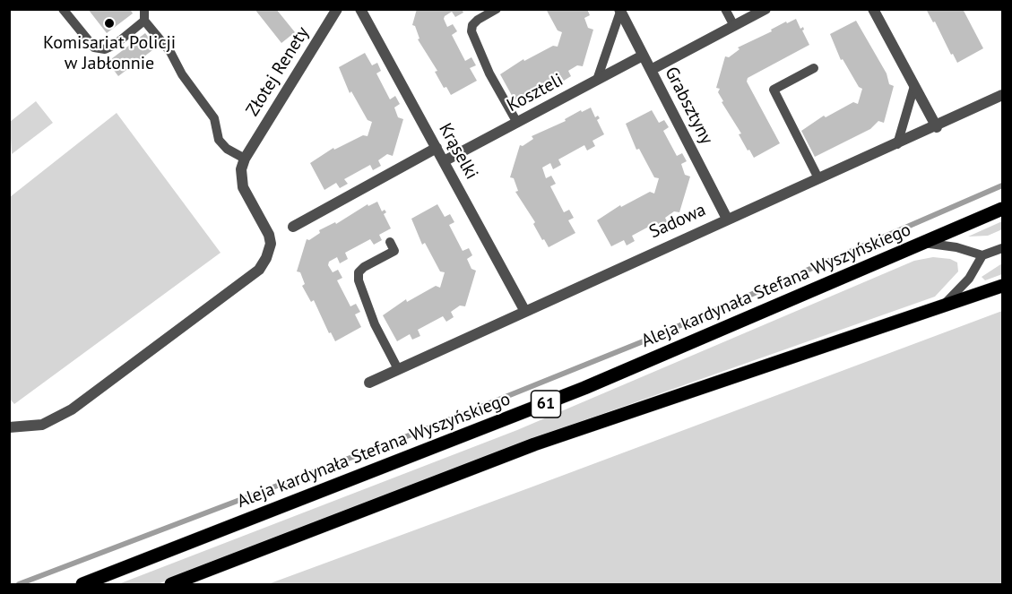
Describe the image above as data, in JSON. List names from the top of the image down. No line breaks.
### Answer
{"streets":{"main road":["Aleja kardynała Stefana Wyszyńskiego","61"],"street":["Złotej Renety","Koszteli","Grabsztyny","Krąselki","Sadowa"]},"crossings":[["Koszteli","Grabsztyny"],["Koszteli","Krąselki"],["Grabsztyny","Sadowa"],["Krąselki","Sadowa"]],"places":["Komisariat Policji w Jabłonnie"]}
